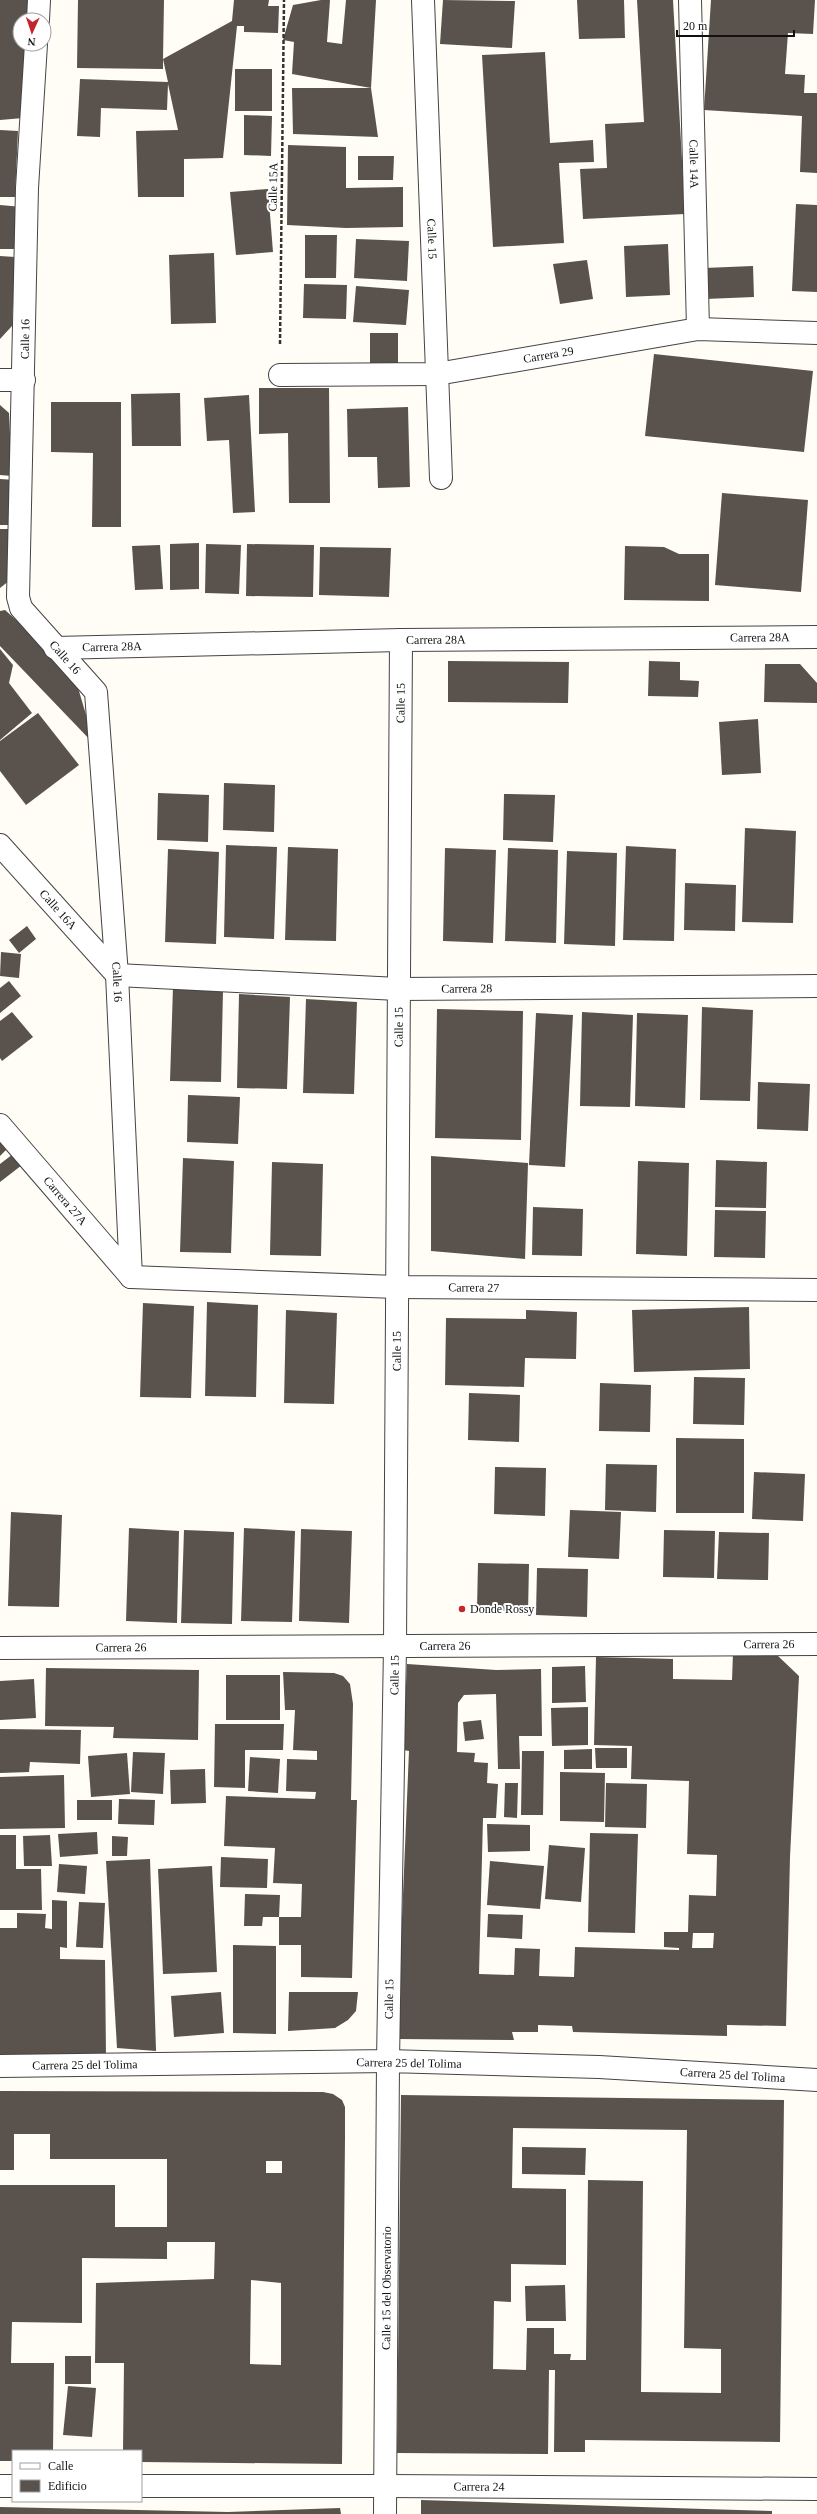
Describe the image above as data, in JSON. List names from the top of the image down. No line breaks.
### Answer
{"streets":{"street":["Calle 14A","Calle 15","Calle 16","Carrera 29","Carrera 28A","Calle 16A","Carrera 28","Carrera 27A","Carrera 27","Carrera 26","Carrera 25 del Tolima","Calle 15 del Observatorio","Carrera 24"],"path":["Calle 15A"]},"crossings":[["Calle 14A","Carrera 29"],["Calle 15A","Carrera 29"],["Calle 15","Carrera 29"],["Calle 15","Carrera 28A"],["Calle 15","Carrera 28"],["Calle 15","Carrera 27"],["Calle 15","Carrera 26"],["Calle 15","Carrera 25 del Tolima"],["Calle 15","Calle 15 del Observatorio"],["Calle 16","Carrera 28A"],["Calle 16","Calle 16A"],["Calle 16","Carrera 28"],["Calle 16","Carrera 27A"],["Calle 16","Carrera 27"],["Calle 16A","Carrera 28"],["Carrera 27A","Carrera 27"],["Carrera 25 del Tolima","Calle 15 del Observatorio"],["Calle 15 del Observatorio","Carrera 24"]],"places":["Donde Rossy"],"legend":["Calle","Edificio"],"scale_bar":"20 m","north":"bottom"}
